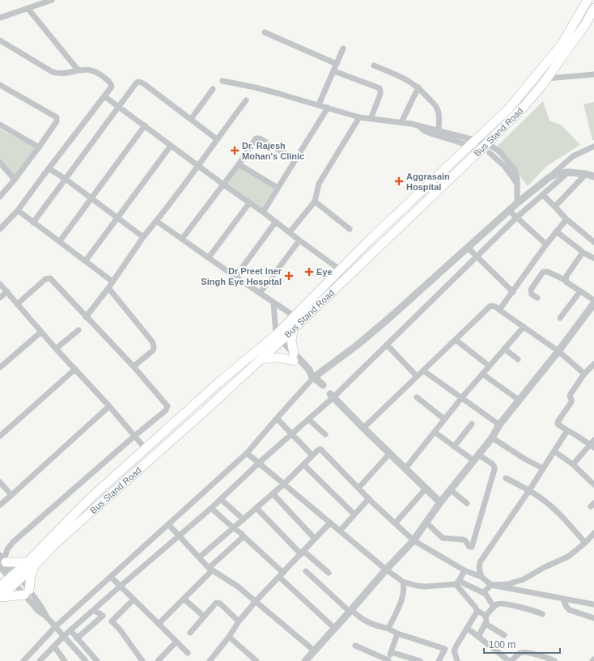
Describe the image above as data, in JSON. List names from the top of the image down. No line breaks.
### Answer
{"streets":{"main road":["Bus Stand Road"]},"places":{"health":["Dr. Rajesh Mohan's Clinic","Aggrasain Hospital","Eye","Dr Preet Iner Singh Eye Hospital"]},"scale_bar":"100 m"}
